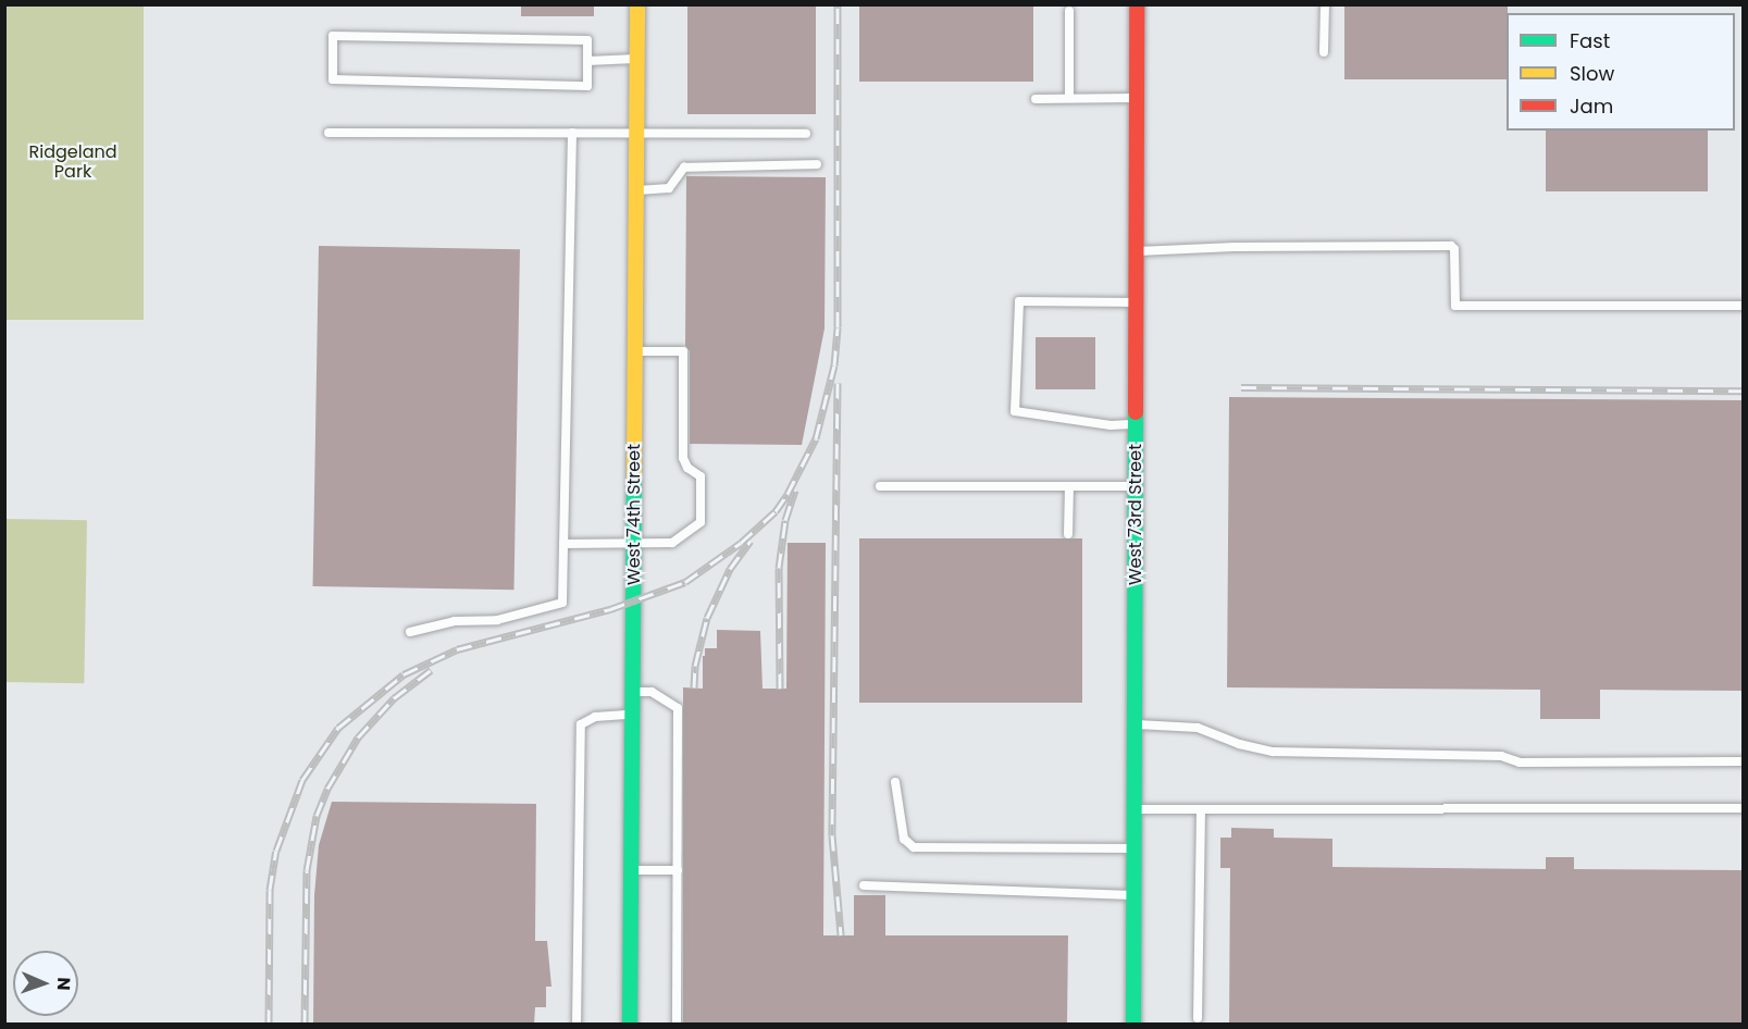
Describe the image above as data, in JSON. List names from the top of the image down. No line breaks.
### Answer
{"streets":{"street":["West 74th Street","West 73rd Street"]},"parks":["Ridgeland Park"],"legend":["Fast","Slow","Jam"],"north":"right"}
